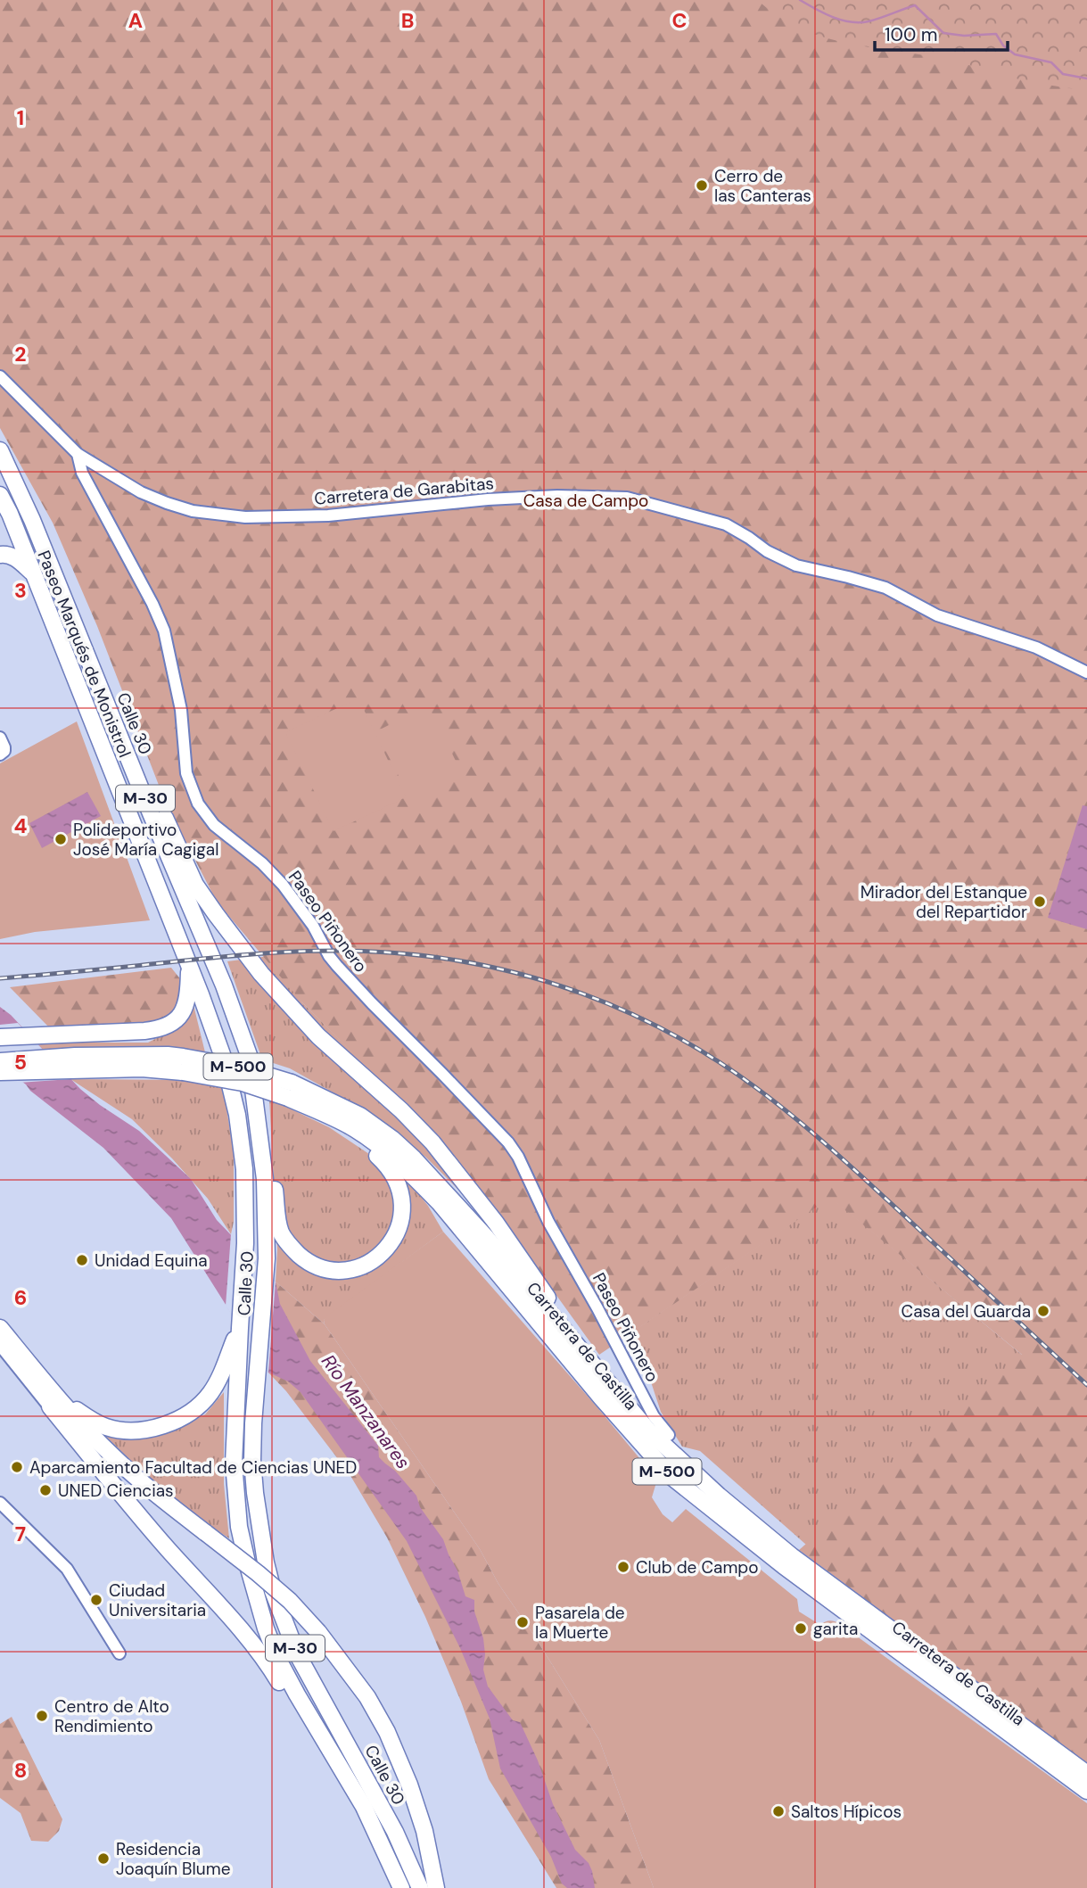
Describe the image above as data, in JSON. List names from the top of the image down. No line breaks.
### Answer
{"streets":{"highway":["Paseo Marqués de Monistrol","Calle 30","M-30","M-500","Carretera de Castilla"],"street":["Carretera de Garabitas","Paseo Piñonero"]},"crossings":[["Carretera de Garabitas","Paseo Piñonero"],["Paseo Marqués de Monistrol","Calle 30"]],"water":["Río Manzanares"],"parks":["Casa de Campo"],"places":["Cerro de las Canteras","Polideportivo José María Cagigal","Mirador del Estanque del Repartidor","Unidad Equina","Casa del Guarda","Aparcamiento Facultad de Ciencias UNED","UNED Ciencias","Club de Campo","Ciudad Universitaria","Pasarela de la Muerte","garita","Centro de Alto Rendimiento","Saltos Hípicos","Residencia Joaquín Blume"],"scale_bar":"100 m","grid":{"columns":["A","B","C"],"rows":["1","2","3","4","5","6","7","8"]}}
